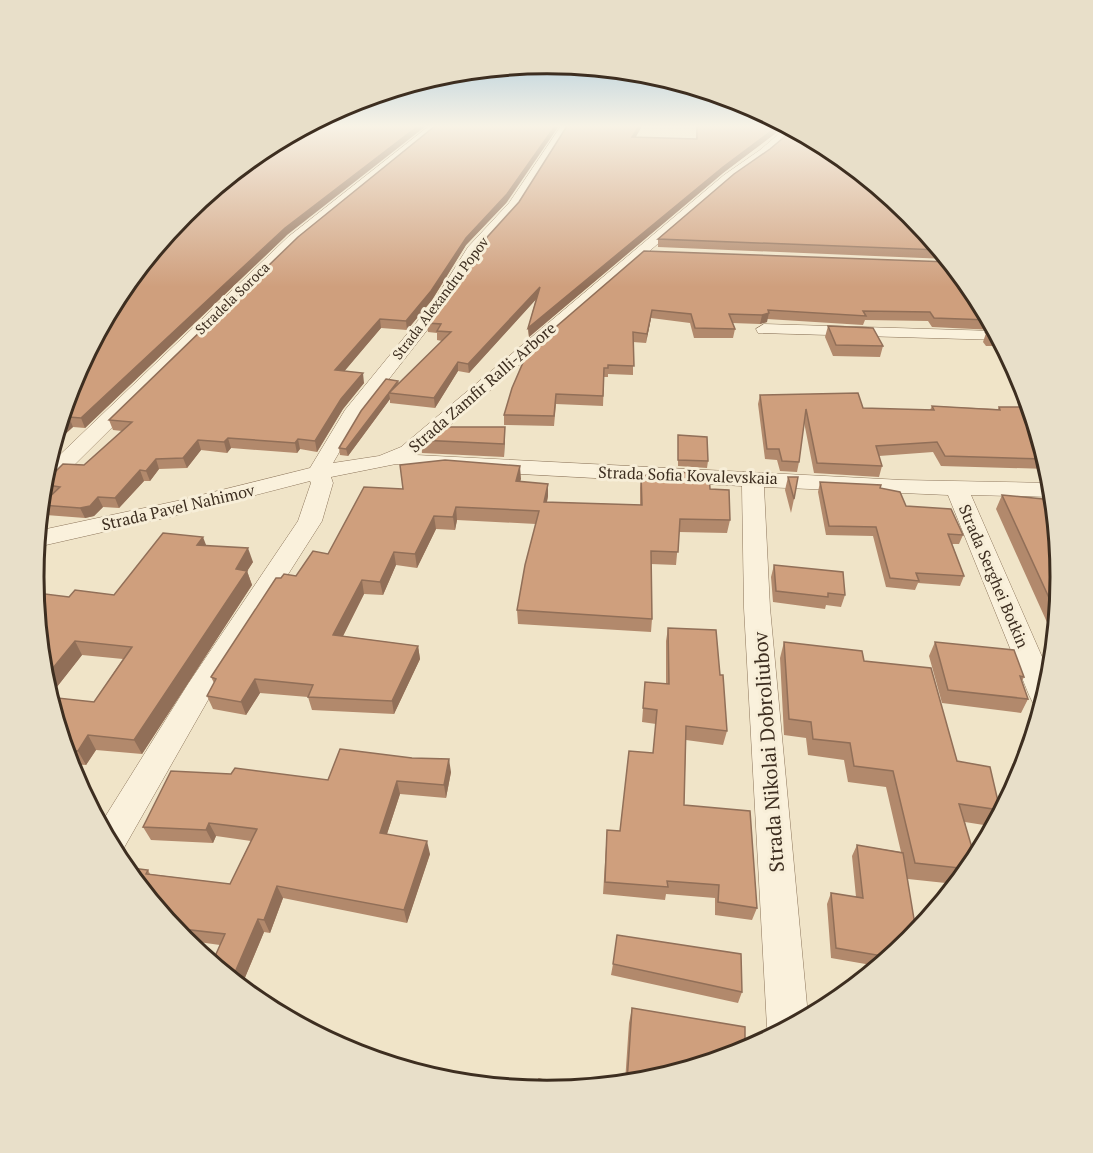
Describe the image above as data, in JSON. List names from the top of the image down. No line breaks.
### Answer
{"streets":{"street":["Stradela Sorocа","Strada Alexandru Popov","Strada Zamfir Ralli-Arbore","Strada Sofia Kovalevskaia","Strada Pavel Nahimov","Strada Serghei Botkin","Strada Nikolai Dobroliubov"]},"crossings":[["Strada Alexandru Popov","Strada Zamfir Ralli-Arbore"],["Strada Alexandru Popov","Strada Pavel Nahimov"],["Strada Zamfir Ralli-Arbore","Strada Sofia Kovalevskaia"],["Strada Zamfir Ralli-Arbore","Strada Pavel Nahimov"],["Strada Sofia Kovalevskaia","Strada Serghei Botkin"],["Strada Sofia Kovalevskaia","Strada Nikolai Dobroliubov"]]}
